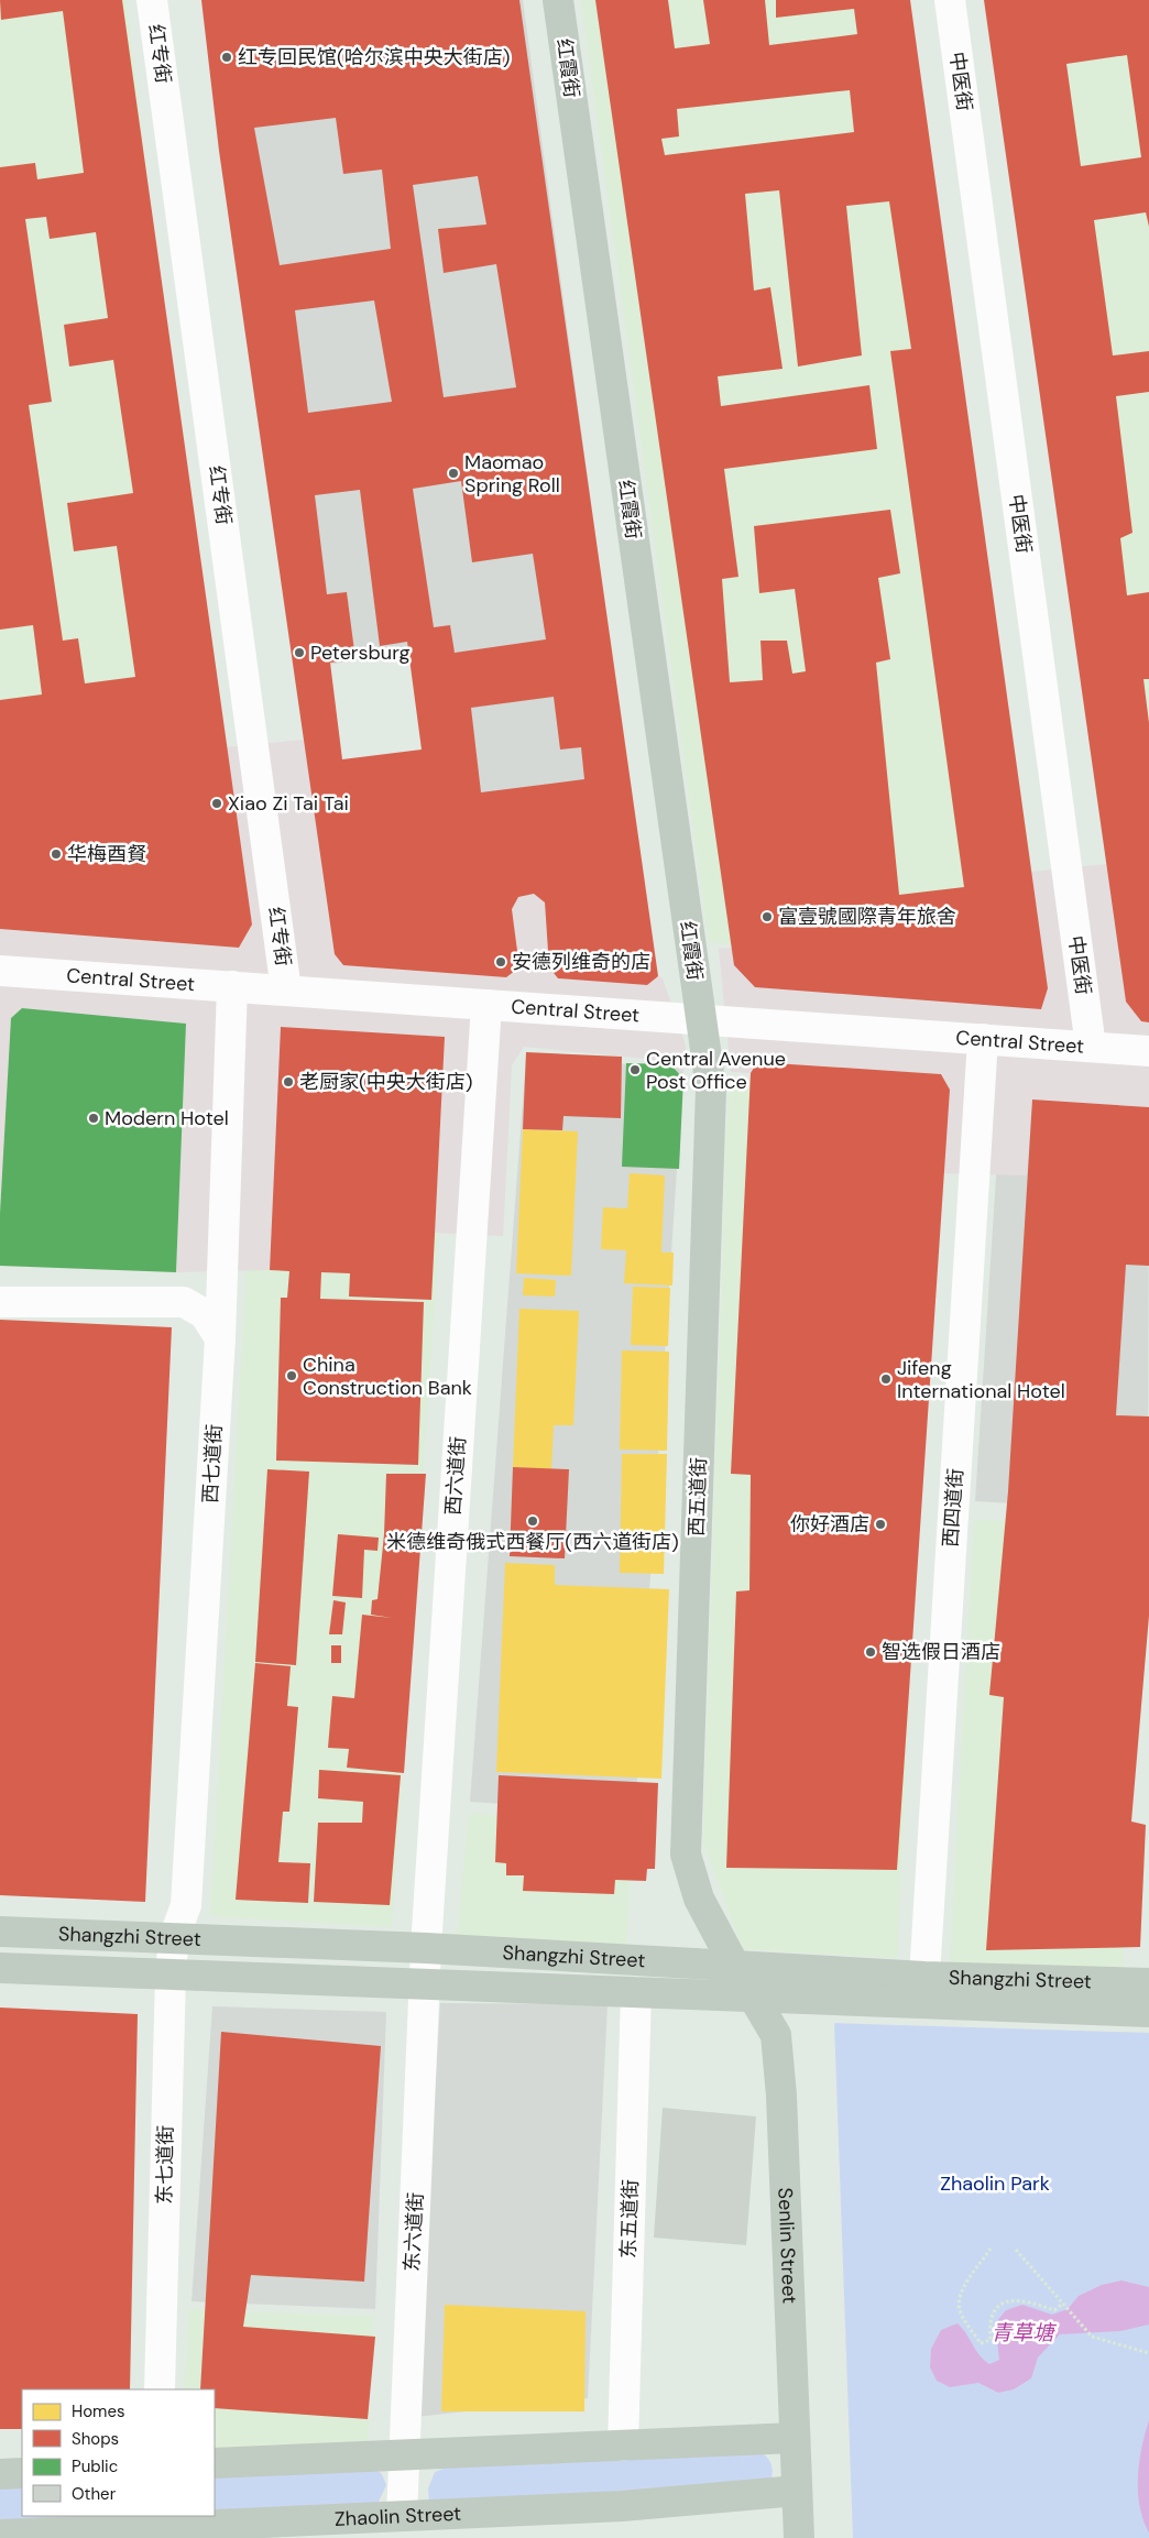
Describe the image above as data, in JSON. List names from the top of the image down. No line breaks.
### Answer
{"streets":{"main road":["红霞街","西五道街","Shangzhi Street","Senlin Street","Zhaolin Street"],"street":["红专街","中医街","Central Street","西七道街","西六道街","西四道街","东七道街","东五道街","东六道街"]},"crossings":[["红专街","Central Street"],["红霞街","Central Street"],["红霞街","西五道街"],["中医街","Central Street"],["Central Street","西七道街"],["Central Street","西六道街"],["Central Street","西五道街"],["Central Street","西四道街"],["西七道街","Shangzhi Street"],["西七道街","东七道街"],["西六道街","Shangzhi Street"],["西六道街","东六道街"],["西五道街","Shangzhi Street"],["西五道街","Senlin Street"],["西四道街","Shangzhi Street"],["Shangzhi Street","东七道街"],["Shangzhi Street","东五道街"],["Shangzhi Street","东六道街"],["Shangzhi Street","Senlin Street"],["东六道街","Zhaolin Street"],["Senlin Street","Zhaolin Street"]],"water":["青草塘"],"parks":["Zhaolin Park"],"places":["红专回民馆(哈尔滨中央大街店)","Maomao Spring Roll","Petersburg","Xiao Zi Tai Tai","华梅酉䝳","富壹號國際青年旅舍","安德列维奇的店","Central Avenue Post Office","老厨家(中央大街店)","Modern Hotel","China Construction Bank","Jifeng International Hotel","米德维奇俄式西餐厅(西六道街店)","你好酒店","智选假日酒店"],"legend":["Homes","Shops","Public","Other"]}
